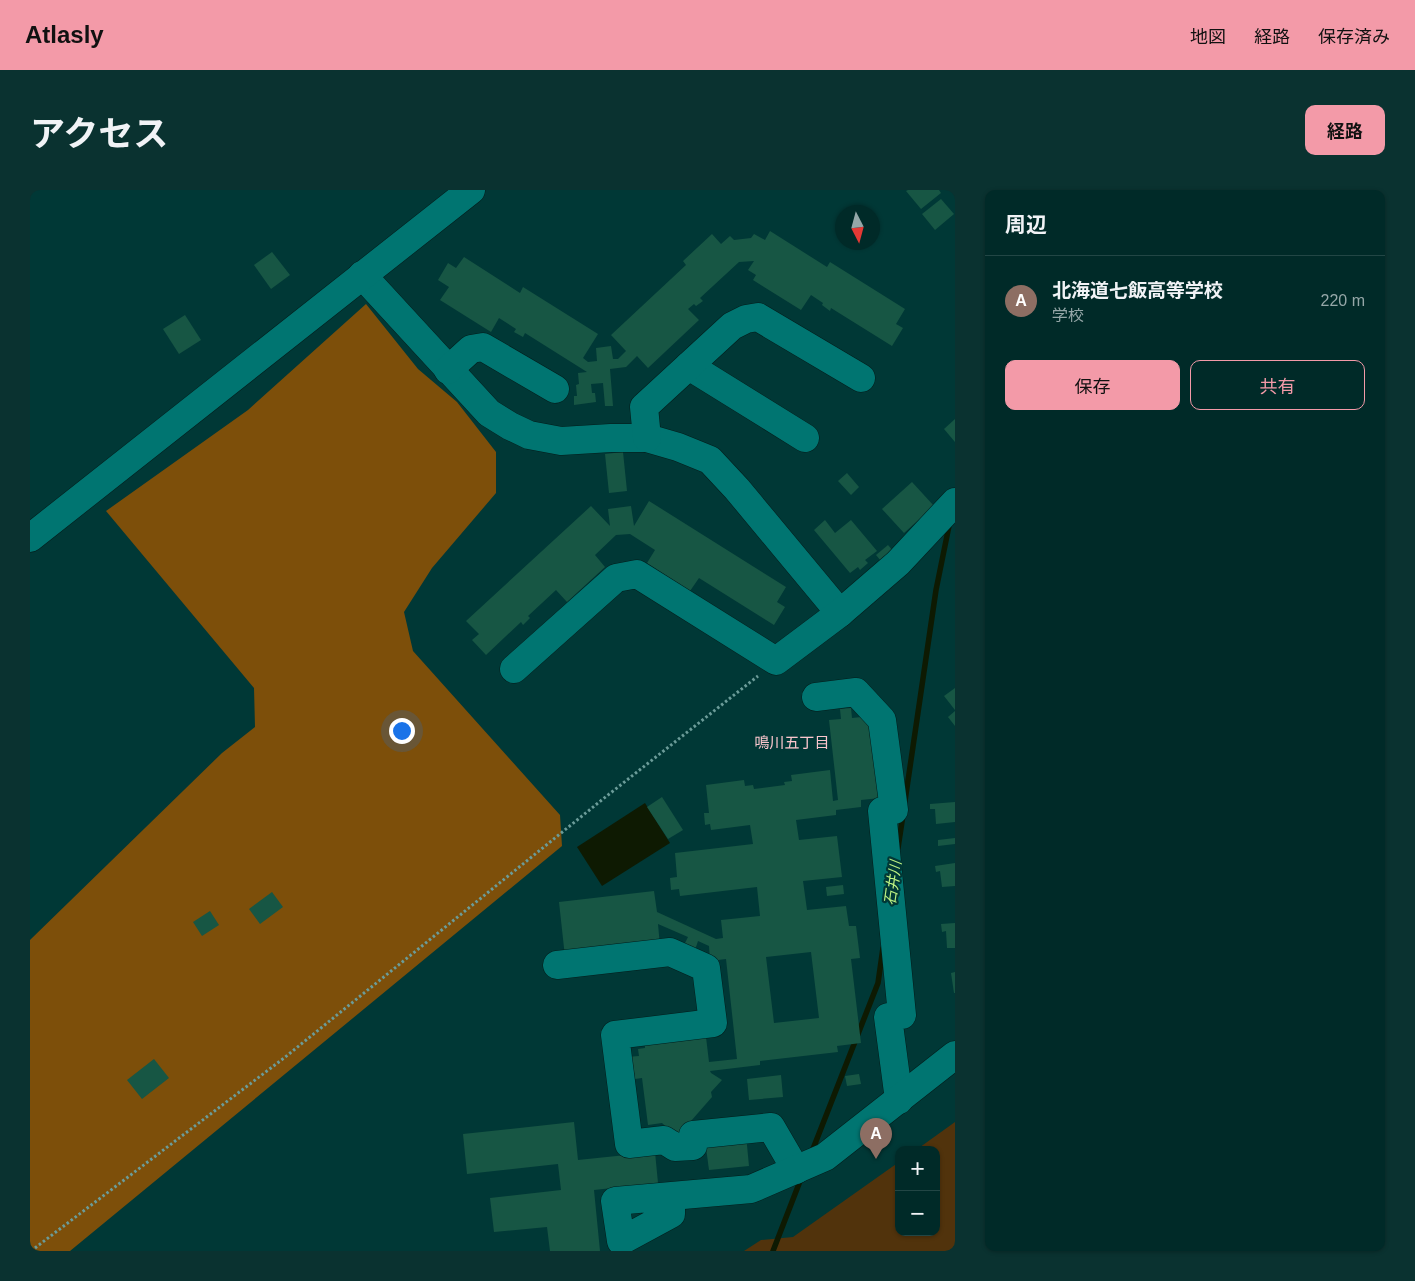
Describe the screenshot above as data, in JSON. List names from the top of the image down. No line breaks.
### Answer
{"districts":["鳴川五丁目"],"water":["石井川"],"north":"bottom","page":{"header":"Atlasly","nav":["地図","経路","保存済み"],"title":"アクセス","buttons":["経路",["保存","共有"]],"heading":"周辺","list":[{"mark":"A","name":"北海道七飯高等学校","note":"学校","value":"220 m"}],"pins":"A","map_buttons":["+","−"]}}
